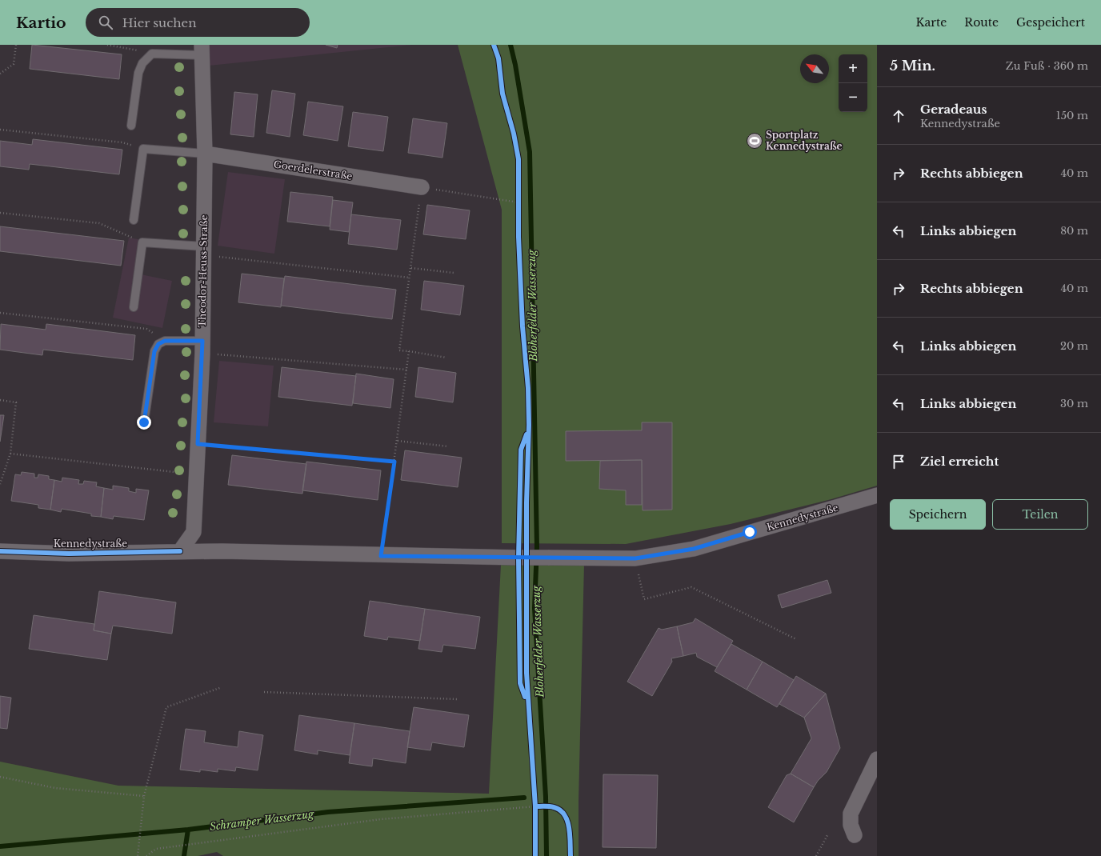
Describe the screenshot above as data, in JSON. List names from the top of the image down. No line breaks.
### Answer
{"streets":{"street":["Goerdelerstraße","Theodor-Heuss-Straße","Kennedystraße"]},"crossings":[["Goerdelerstraße","Theodor-Heuss-Straße"],["Theodor-Heuss-Straße","Kennedystraße"]],"water":["Bloherfelder Wasserzug","Schramper Wasserzug"],"places":{"sports":["Sportplatz Kennedystraße"]},"north":"top left","page":{"header":"Kartio","search":"Hier suchen","nav":["Karte","Route","Gespeichert"],"heading":["5 Min.","Zu Fuß · 360 m"],"map_buttons":["+","−"],"list":[["Geradeaus","Kennedystraße","150 m"],["Rechts abbiegen","40 m"],["Links abbiegen","80 m"],["Rechts abbiegen","40 m"],["Links abbiegen","20 m"],["Links abbiegen","30 m"],"Ziel erreicht"],"buttons":["Speichern","Teilen"]}}
